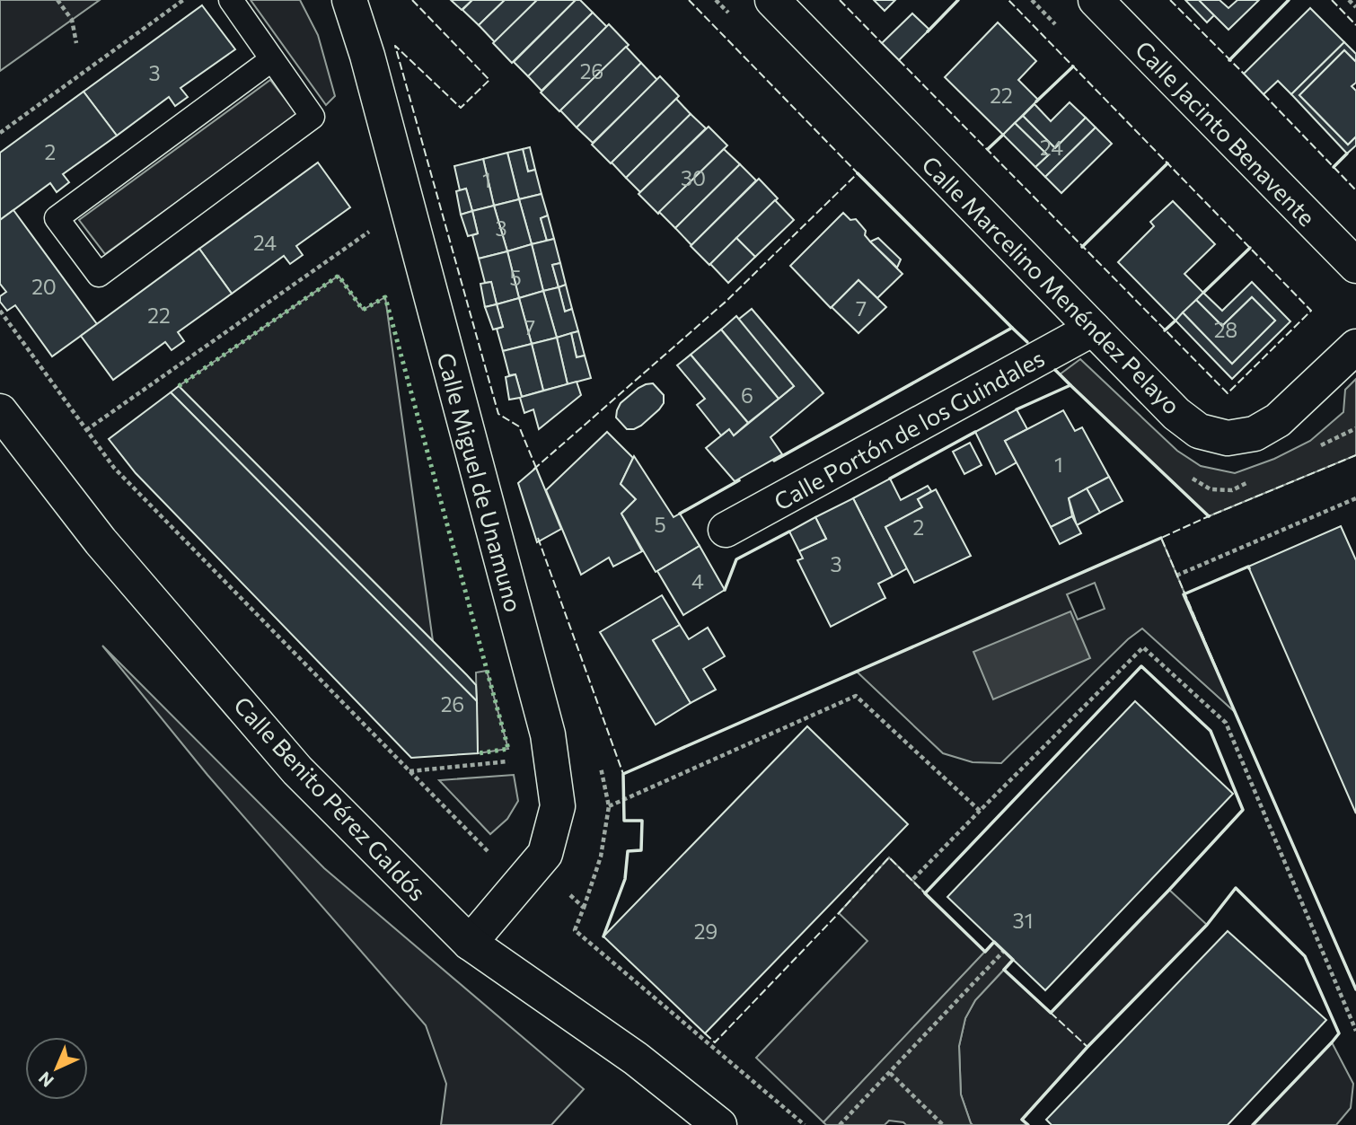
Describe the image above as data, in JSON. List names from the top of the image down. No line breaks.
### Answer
{"streets":{"street":["Calle Jacinto Benavente","Calle Marcelino Menéndez Pelayo","Calle Portón de los Guindales","Calle Miguel de Unamuno","Calle Benito Pérez Galdós"]},"crossings":[["Calle Marcelino Menéndez Pelayo","Calle Portón de los Guindales"],["Calle Miguel de Unamuno","Calle Benito Pérez Galdós"]],"house_numbers":["26","3","22","24","2","30","1","3","24","5","20","7","22","7","28","6","1","5","2","3","4","26","31","29"],"north":"bottom left"}
